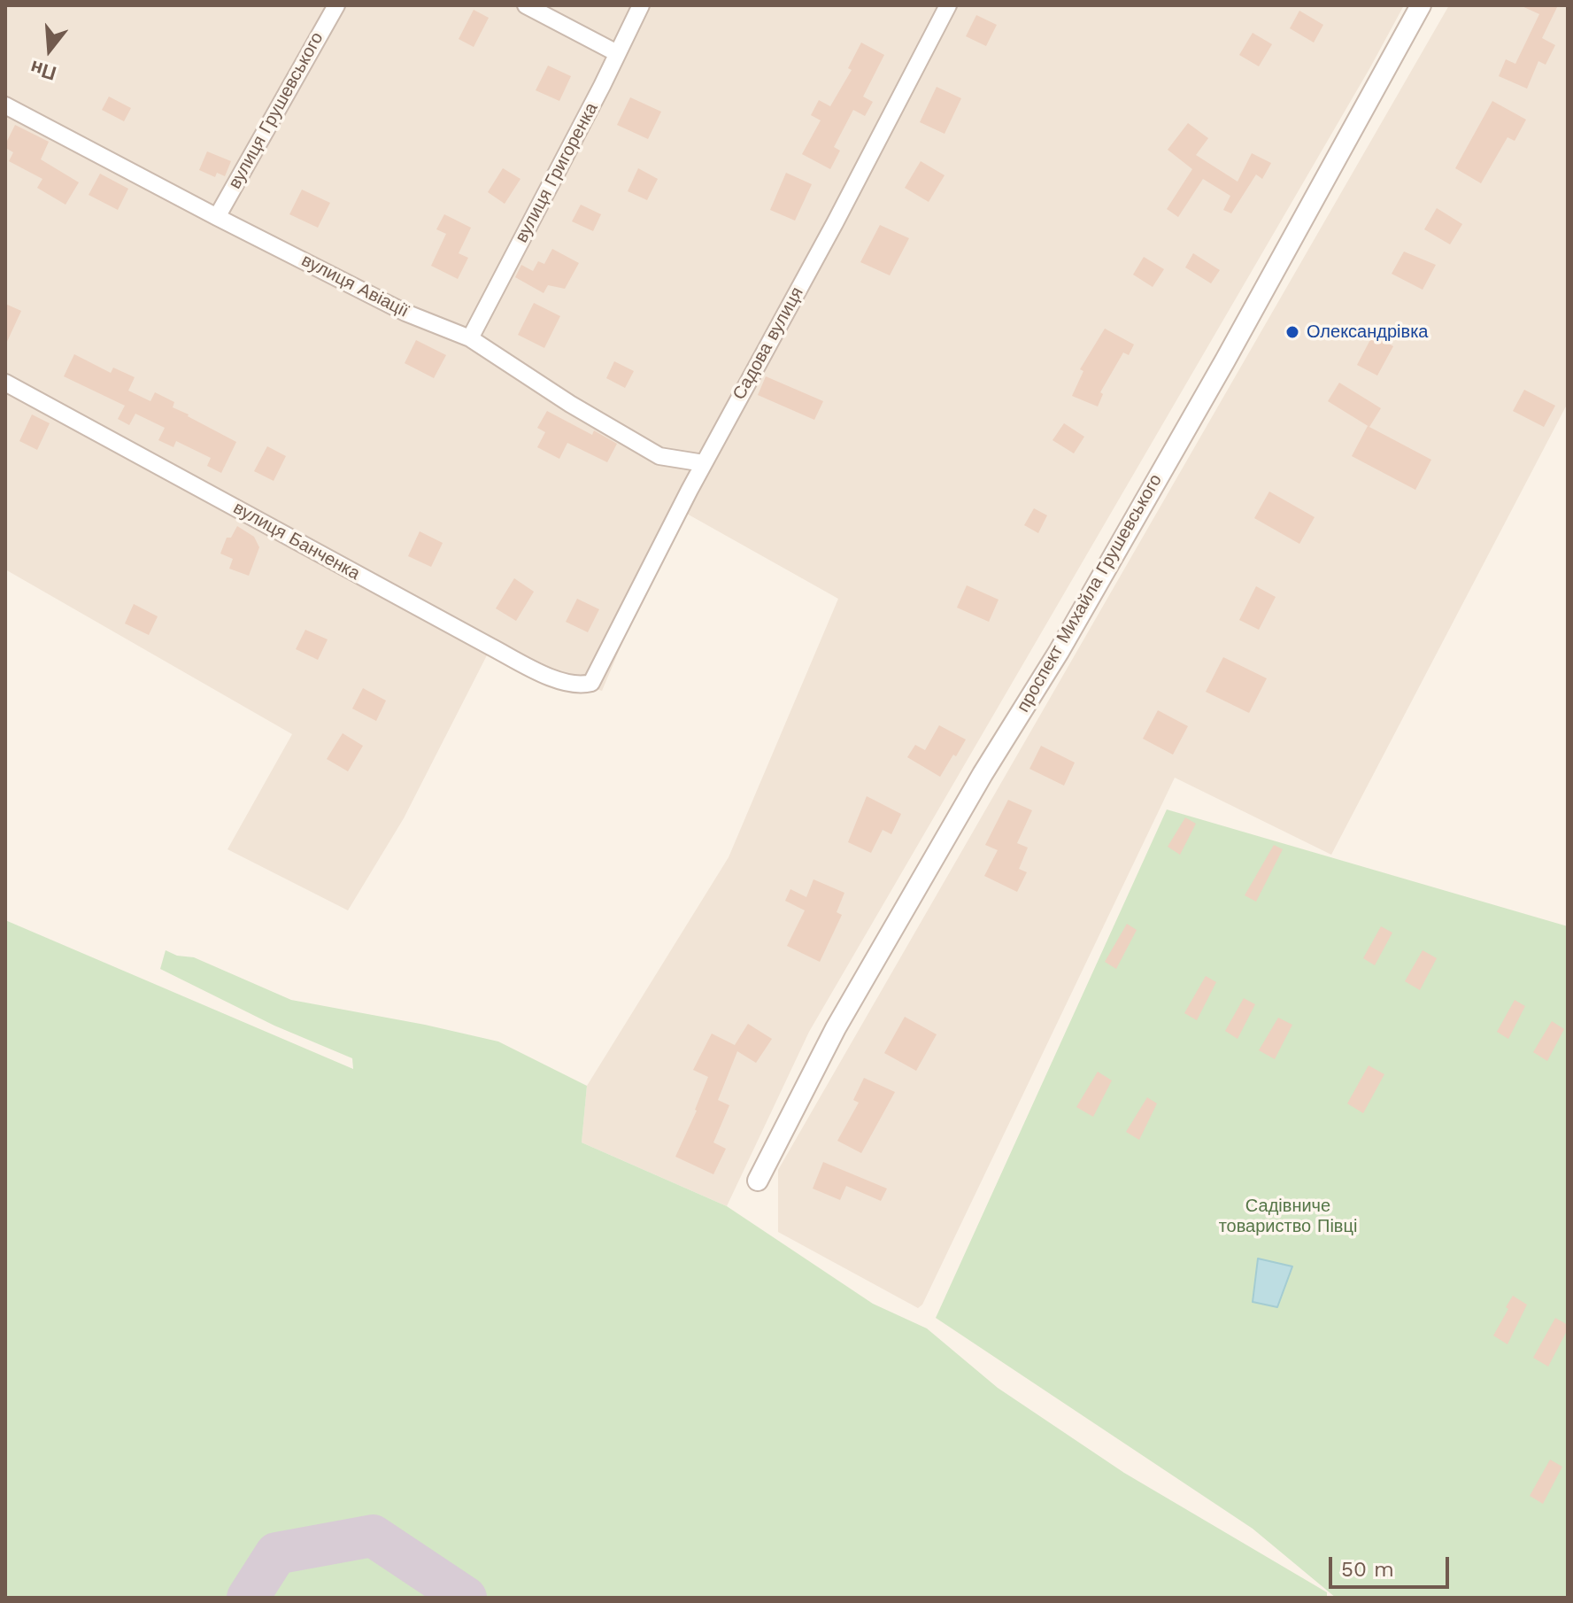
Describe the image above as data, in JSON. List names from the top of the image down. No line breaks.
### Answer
{"streets":{"street":["вулиця Грушевського","вулиця Григоренка","вулиця Авіації","Садова вулиця","вулиця Банченка","проспект Михайла Грушевського"]},"crossings":[["вулиця Грушевського","вулиця Авіації"],["вулиця Григоренка","вулиця Авіації"],["вулиця Авіації","Садова вулиця"],["Садова вулиця","вулиця Банченка"]],"parks":["Садівниче товариство Півці"],"places":["Олександрівка"],"scale_bar":"50 m","north":"bottom"}
